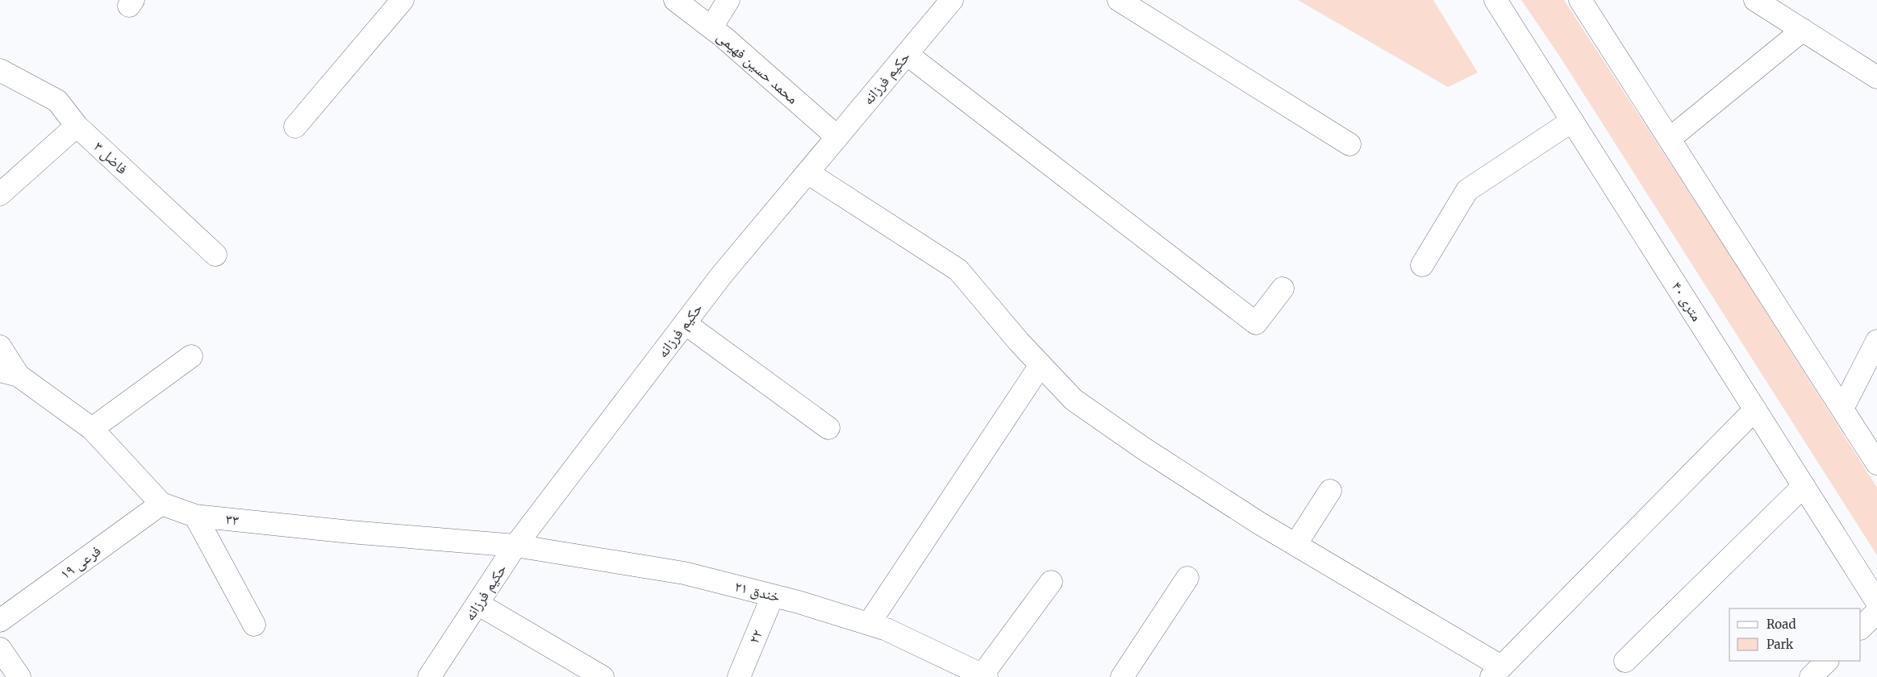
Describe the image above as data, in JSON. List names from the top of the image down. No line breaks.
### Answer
{"streets":{"street":["محمد حسین فهیمی","حکیم فرزانه","فاضل ۳","۴۰ متری","۳۳","فرعی ۱۹","۲۱ خندق","۲۲"]},"crossings":[["محمد حسین فهیمی","حکیم فرزانه"],["حکیم فرزانه","۳۳"],["حکیم فرزانه","۲۱ خندق"],["۳۳","فرعی ۱۹"],["۳۳","۲۱ خندق"],["۲۱ خندق","۲۲"]],"legend":["Road","Park"]}
